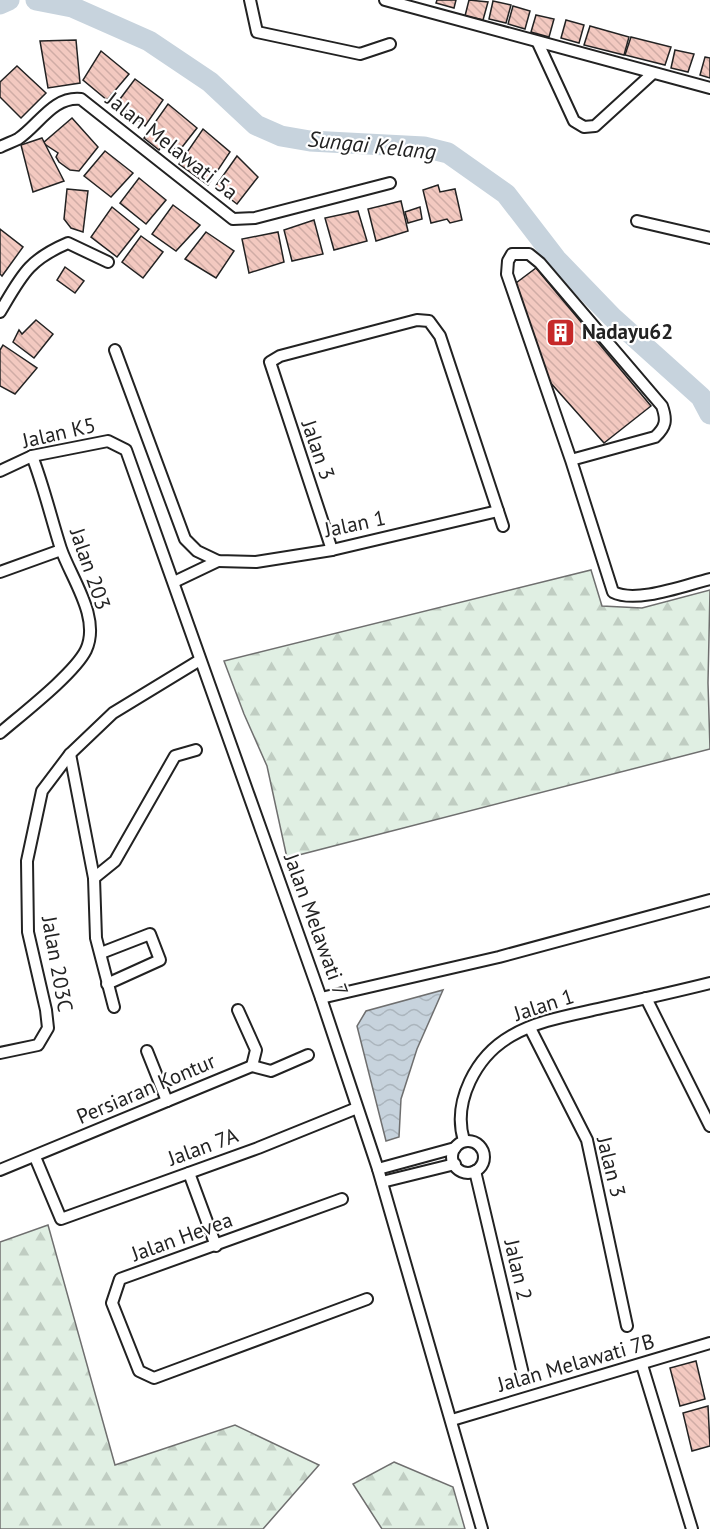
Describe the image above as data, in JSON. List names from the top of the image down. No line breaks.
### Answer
{"streets":{"street":["Jalan Melawati 5a","Jalan K5","Jalan 3","Jalan 1","Jalan 203","Jalan Melawati 7","Jalan 203C","Persiaran Kontur","Jalan 7A","Jalan Hevea","Jalan 2","Jalan Melawati 7B"]},"crossings":[["Jalan K5","Jalan 203"],["Jalan K5","Jalan Melawati 7"],["Jalan 3","Jalan 1"],["Jalan 1","Jalan 2"],["Jalan Melawati 7","Jalan 203C"],["Jalan Melawati 7","Jalan 7A"],["Jalan Melawati 7","Jalan Melawati 7B"],["Persiaran Kontur","Jalan 7A"]],"water":["Sungai Kelang"],"places":{"building":["Nadayu62"]}}
